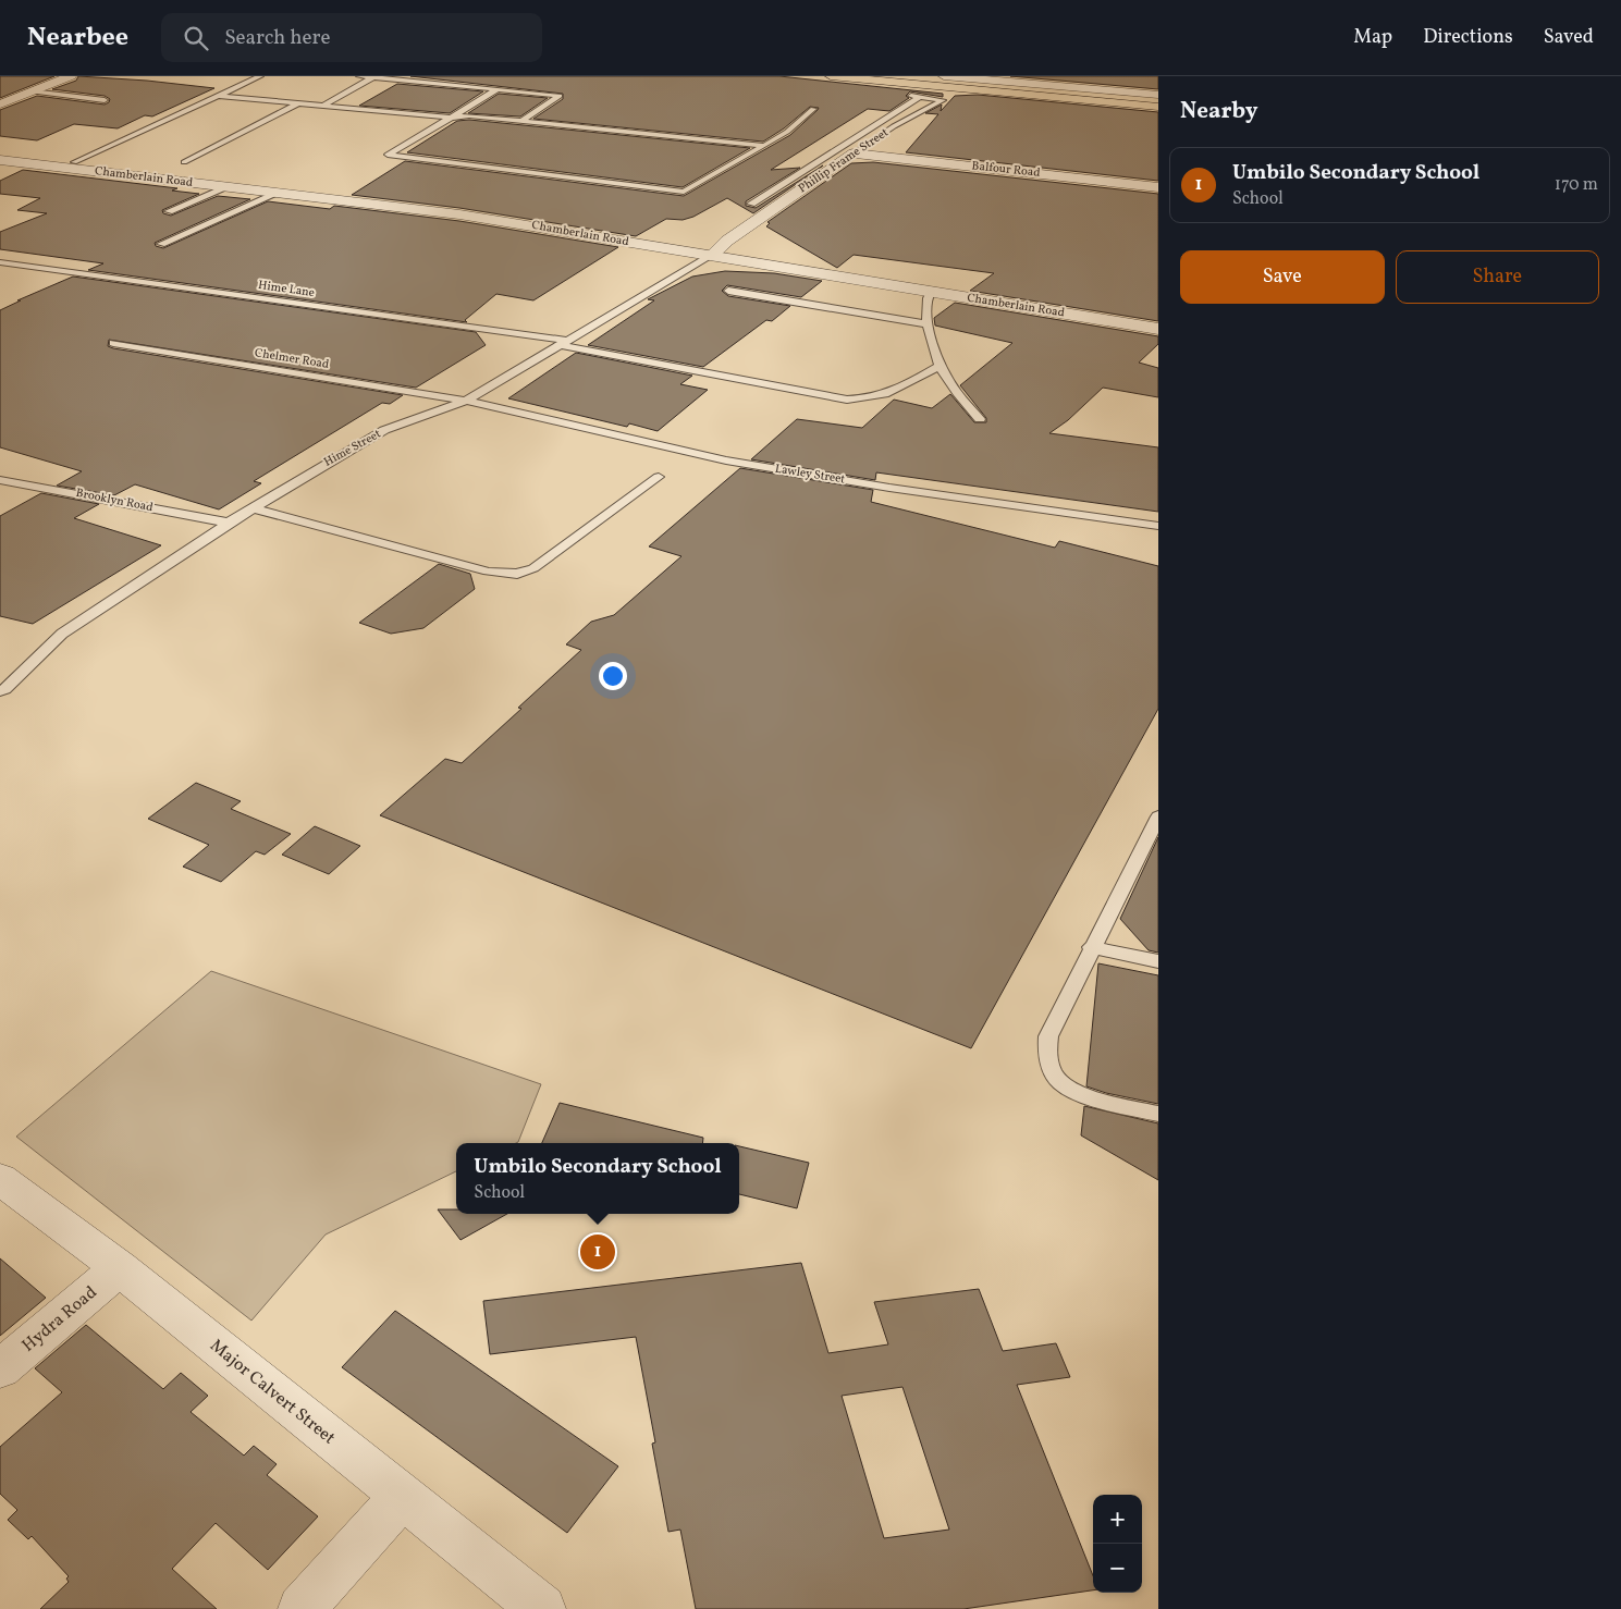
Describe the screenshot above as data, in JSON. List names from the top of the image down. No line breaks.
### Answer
{"streets":{"street":["Phillip Frame Street","Balfour Road","Chamberlain Road","Hime Street","Hydra Road","Major Calvert Street"],"lane":["Hime Lane","Chelmer Road","Lawley Street","Brooklyn Road"]},"crossings":[["Phillip Frame Street","Balfour Road"],["Phillip Frame Street","Hime Street"],["Chamberlain Road","Hime Street"],["Hime Lane","Hime Street"],["Chelmer Road","Hime Street"],["Chelmer Road","Lawley Street"],["Hime Street","Lawley Street"],["Hime Street","Brooklyn Road"],["Hydra Road","Major Calvert Street"]],"page":{"header":"Nearbee","search":"Search here","nav":["Map","Directions","Saved"],"heading":"Nearby","list":[{"mark":"1","name":"Umbilo Secondary School","note":"School","value":"170 m"}],"buttons":["Save","Share"],"popup":["Umbilo Secondary School","School"],"pins":"1","map_buttons":["+","−"]}}
